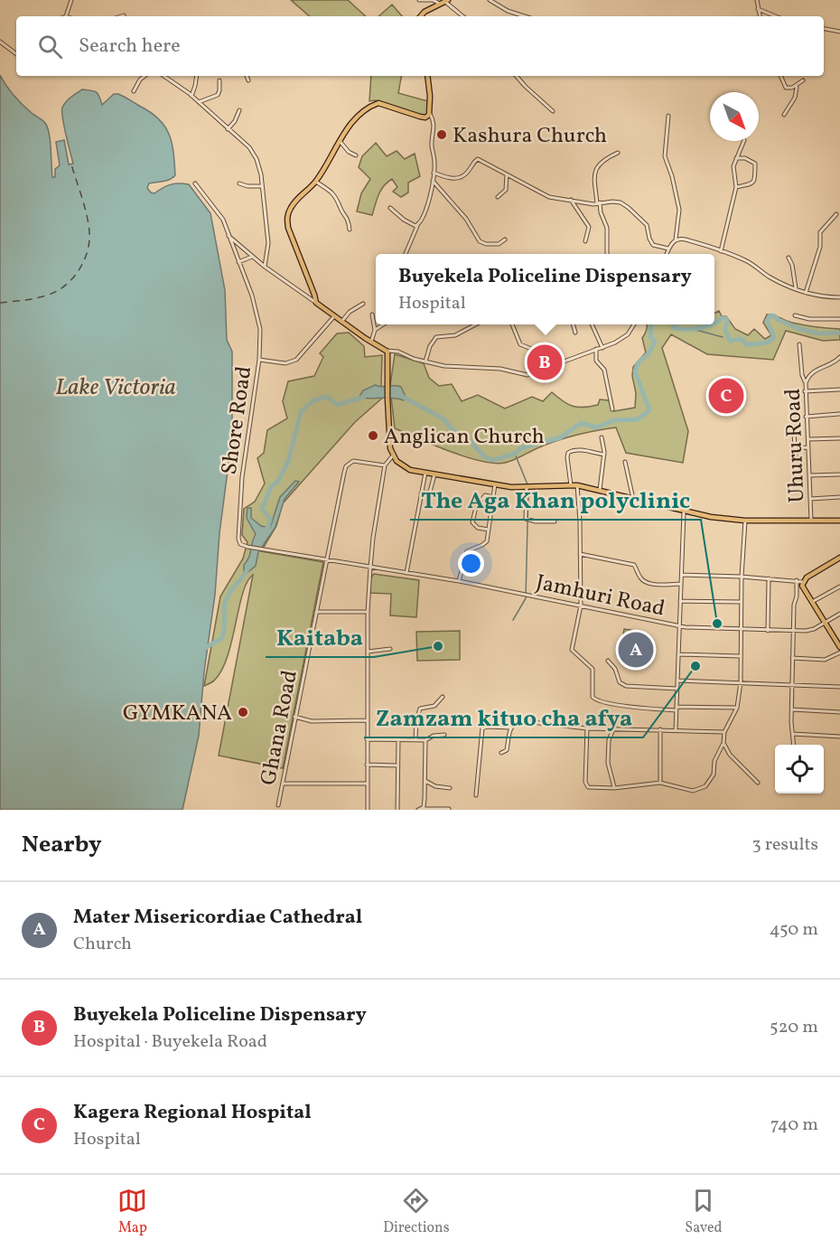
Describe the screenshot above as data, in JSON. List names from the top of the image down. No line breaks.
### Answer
{"streets":{"street":["Shore Road","Uhuru Road","Jamhuri Road","Ghana Road"]},"crossings":[["Shore Road","Jamhuri Road"],["Shore Road","Ghana Road"]],"water":["Lake Victoria"],"places":["Kashura Church","Anglican Church","The Aga Khan polyclinic","Kaitaba","Zamzam kituo cha afya","GYMKANA"],"north":"bottom right","page":{"search":"Search here","popup":["Buyekela Policeline Dispensary","Hospital"],"pins":["B","C","A"],"heading":["Nearby","3 results"],"list":[{"mark":"A","name":"Mater Misericordiae Cathedral","note":"Church","value":"450 m"},{"mark":"B","name":"Buyekela Policeline Dispensary","note":"Hospital · Buyekela Road","value":"520 m"},{"mark":"C","name":"Kagera Regional Hospital","note":"Hospital","value":"740 m"}],"nav":["Map","Directions","Saved"]}}
